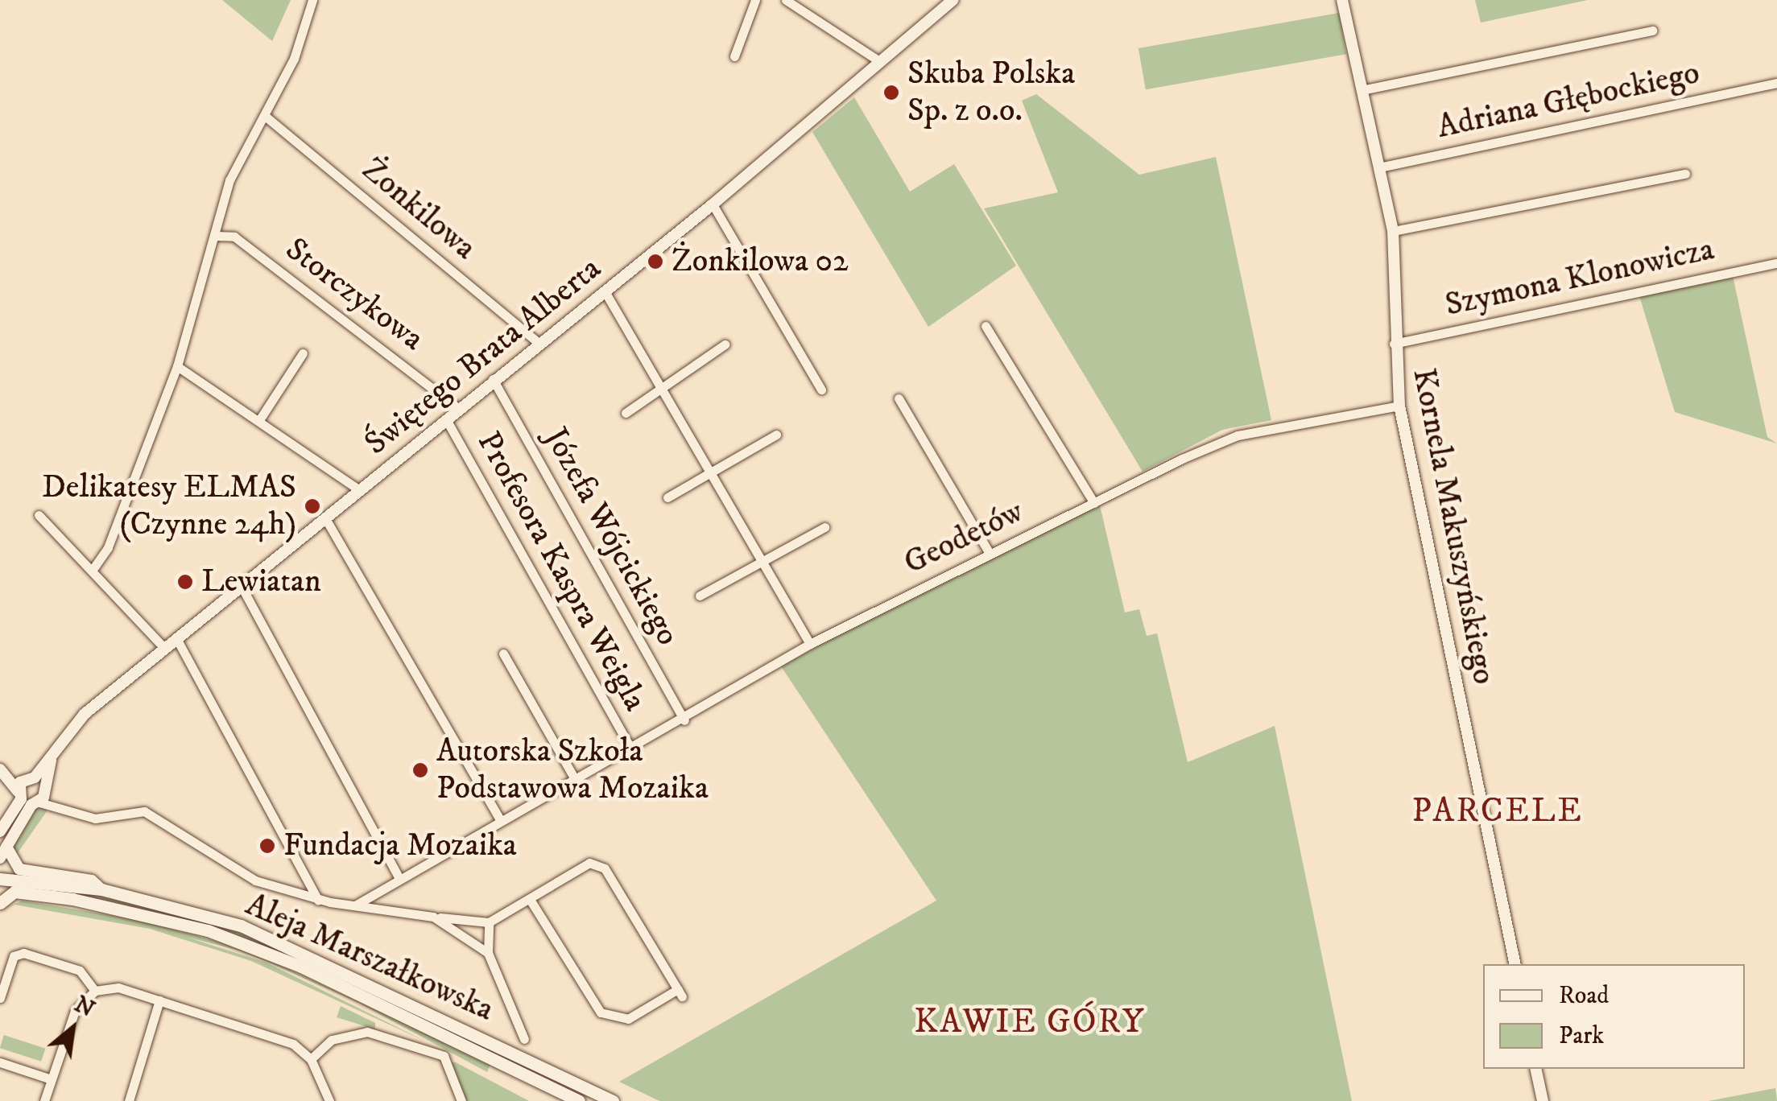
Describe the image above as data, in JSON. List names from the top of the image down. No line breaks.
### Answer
{"streets":{"main road":["Aleja Marszałkowska"],"street":["Adriana Głębockiego","Żonkilowa","Szymona Klonowicza","Storczykowa","Świętego Brata Alberta","Kornela Makuszyńskiego","Józefa Wójcickiego","Geodetów","Profesora Kaspra Weigla"]},"crossings":[["Adriana Głębockiego","Kornela Makuszyńskiego"],["Żonkilowa","Świętego Brata Alberta"],["Szymona Klonowicza","Kornela Makuszyńskiego"],["Storczykowa","Świętego Brata Alberta"],["Świętego Brata Alberta","Józefa Wójcickiego"],["Świętego Brata Alberta","Profesora Kaspra Weigla"],["Kornela Makuszyńskiego","Geodetów"],["Józefa Wójcickiego","Geodetów"],["Geodetów","Profesora Kaspra Weigla"]],"districts":["PARCELE","KAWIE GÓRY"],"places":["Skuba Polska Sp. z o.o.","Żonkilowa 02","Delikatesy ELMAS (Czynne 24h)","Lewiatan","Autorska Szkoła Podstawowa Mozaika","Fundacja Mozaika"],"legend":["Road","Park"],"north":"top right"}
